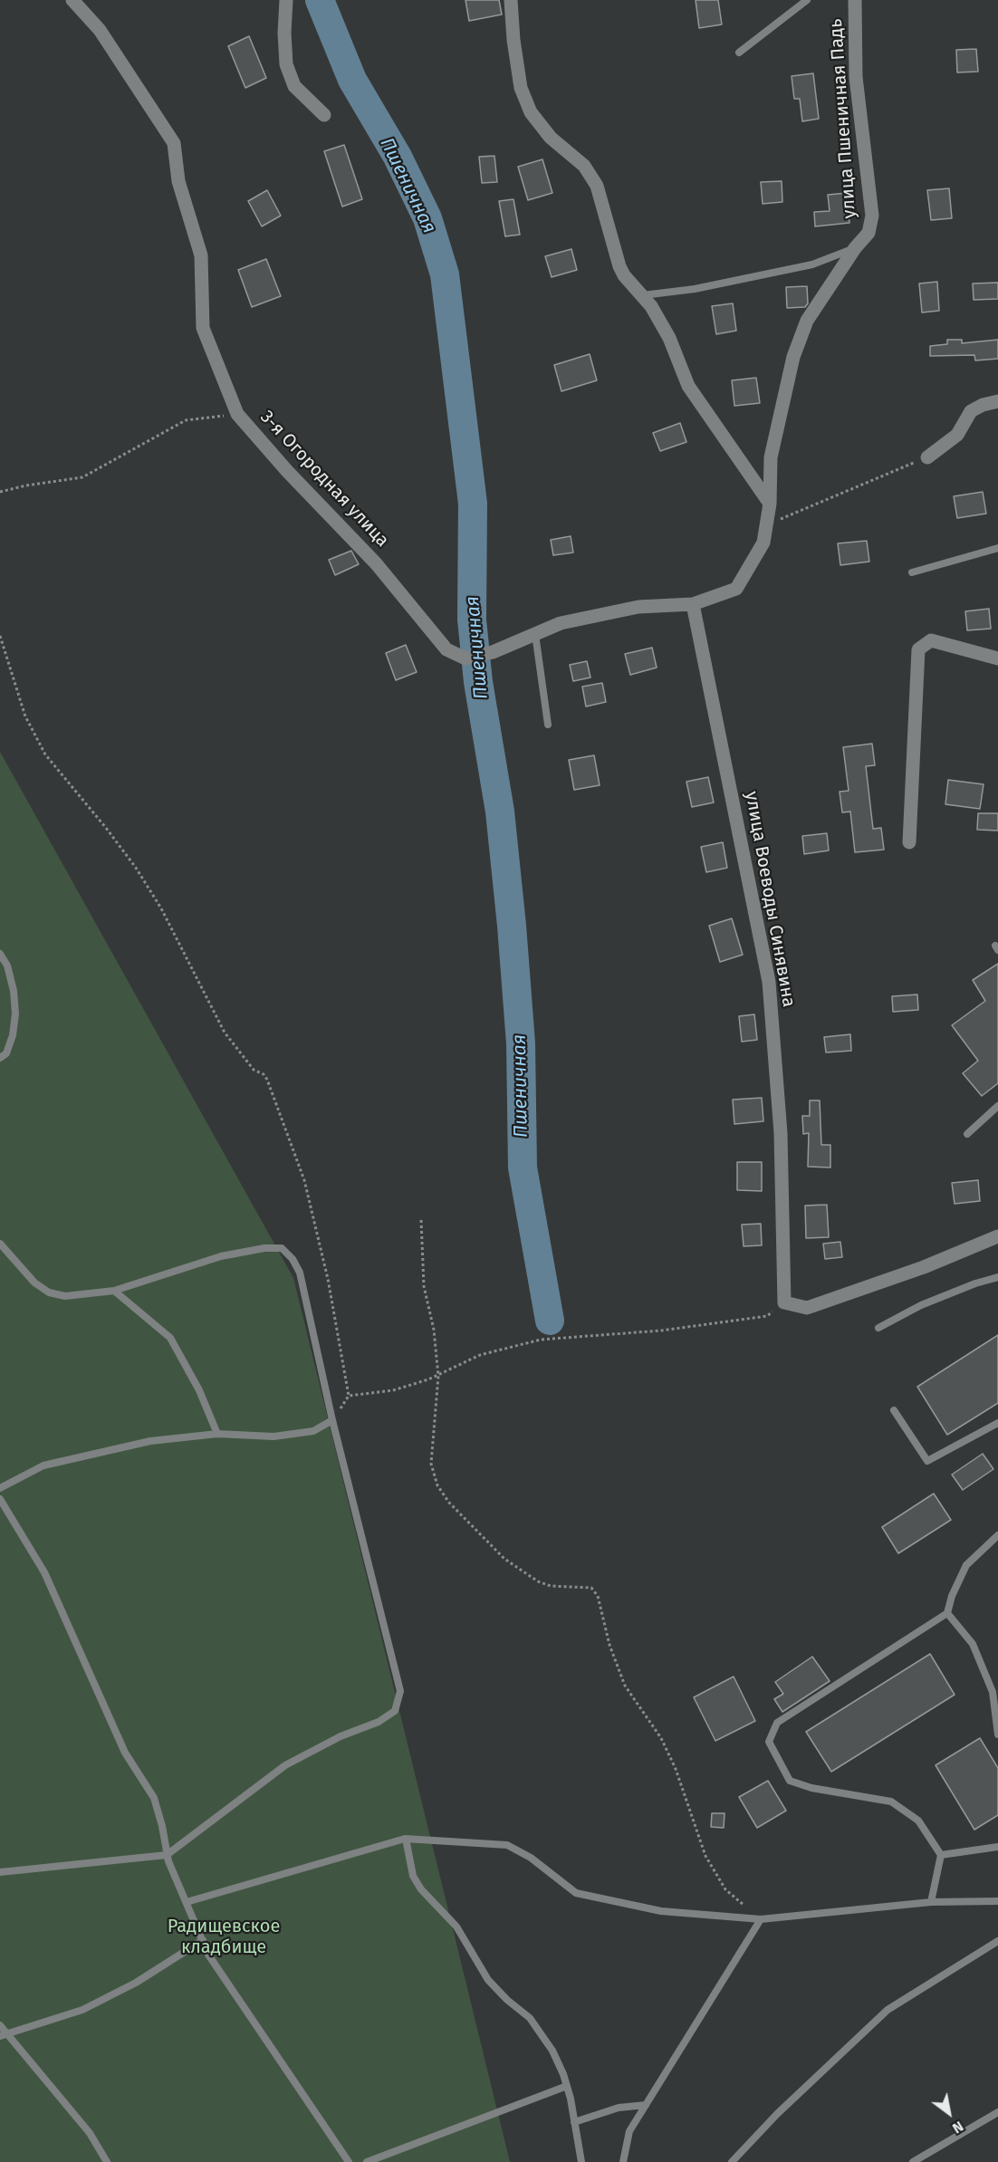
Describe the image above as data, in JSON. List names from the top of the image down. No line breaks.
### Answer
{"streets":{"street":["улица Пшеничная Падь","3-я Огородная улица","улица Воеводы Синявина"]},"crossings":[["улица Пшеничная Падь","3-я Огородная улица"],["3-я Огородная улица","улица Воеводы Синявина"]],"water":["Пшеничная"],"parks":["Радищевское кладбище"],"north":"bottom right"}
